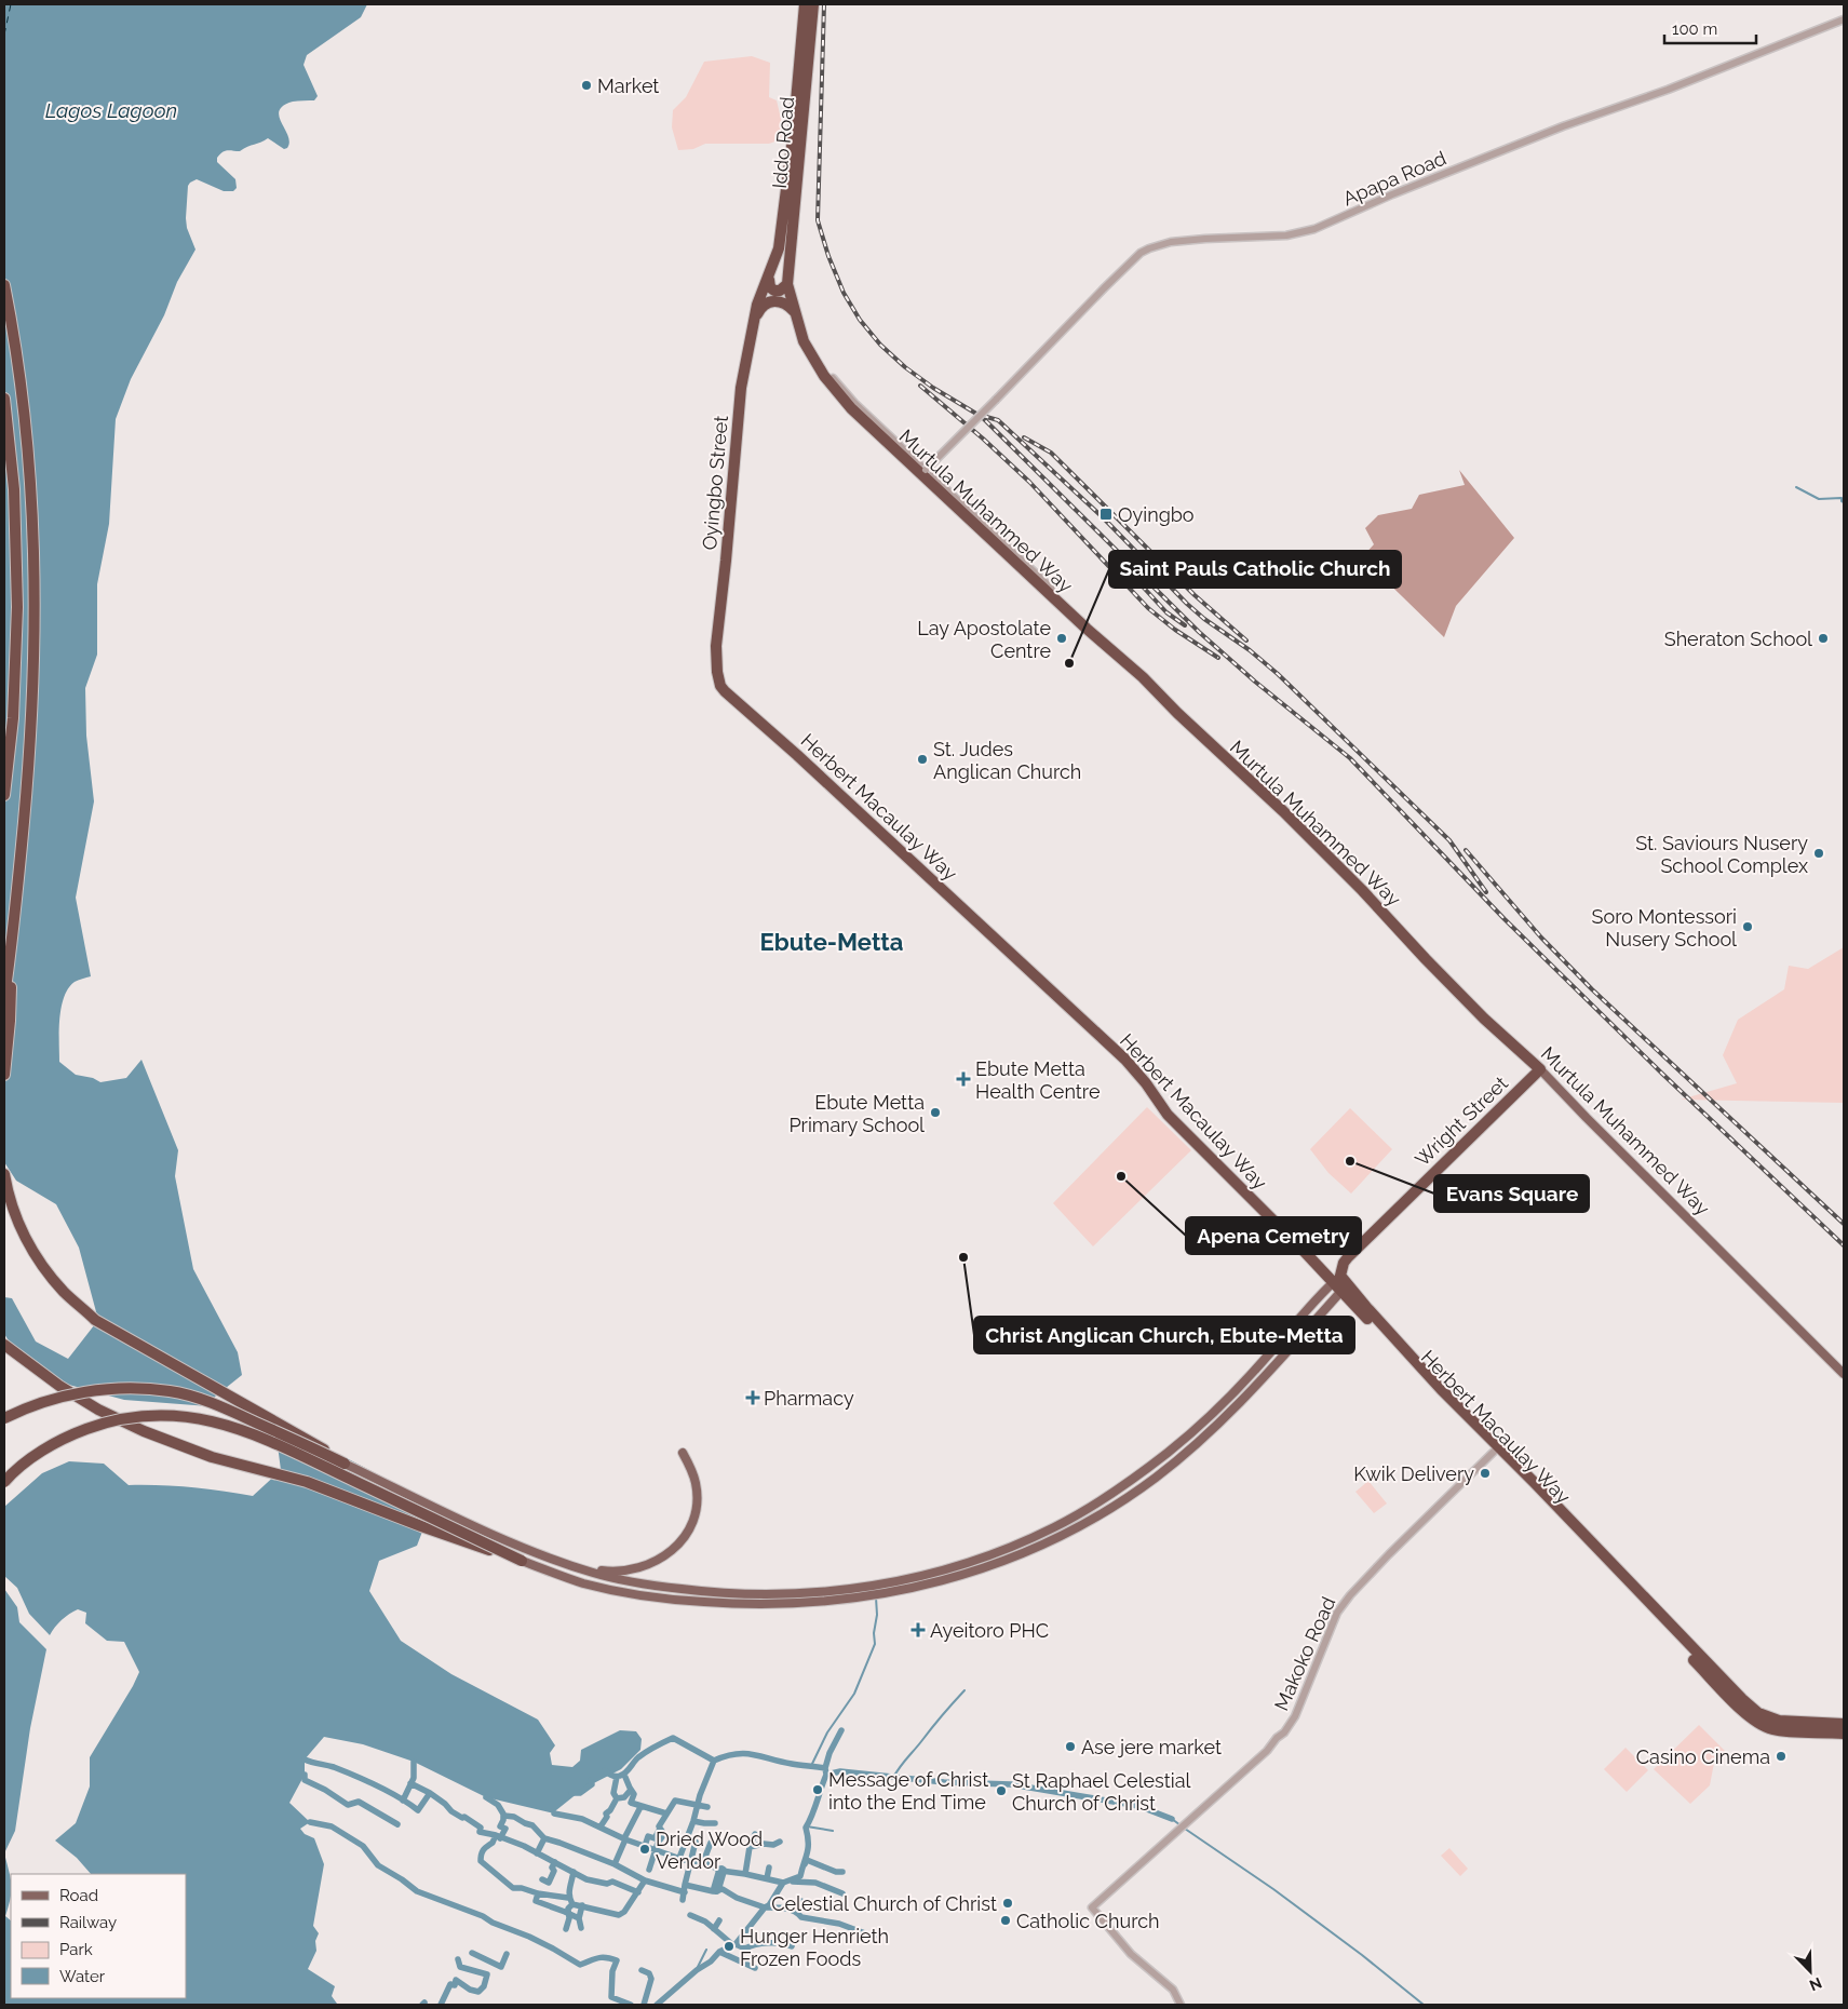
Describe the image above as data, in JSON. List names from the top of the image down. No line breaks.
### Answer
{"streets":{"highway":["Iddo Road","Oyingbo Street","Murtula Muhammed Way","Herbert Macaulay Way","Wright Street"],"street":["Apapa Road","Makoko Road"]},"crossings":[["Iddo Road","Oyingbo Street"],["Iddo Road","Murtula Muhammed Way"],["Oyingbo Street","Herbert Macaulay Way"],["Murtula Muhammed Way","Wright Street"],["Herbert Macaulay Way","Wright Street"],["Herbert Macaulay Way","Makoko Road"]],"districts":["Ebute-Metta"],"water":["Lagos Lagoon"],"places":{"other":["Market","Lay Apostolate Centre","Sheraton School","Saint Pauls Catholic Church","St. Judes Anglican Church","St. Saviours Nusery School Complex","Soro Montessori Nusery School","Ebute Metta Primary School","Evans Square","Apena Cemetry","Christ Anglican Church, Ebute-Metta","Kwik Delivery","Ase jere market","Casino Cinema","Message of Christ into the End Time","St Raphael Celestial Church of Christ","Dried Wood Vendor","Celestial Church of Christ","Catholic Church","Hunger Henrieth Frozen Foods"],"transit":["Oyingbo"],"health":["Ebute Metta Health Centre","Pharmacy","Ayeitoro PHC"]},"legend":["Road","Railway","Park","Water"],"scale_bar":"100 m","north":"bottom right"}
